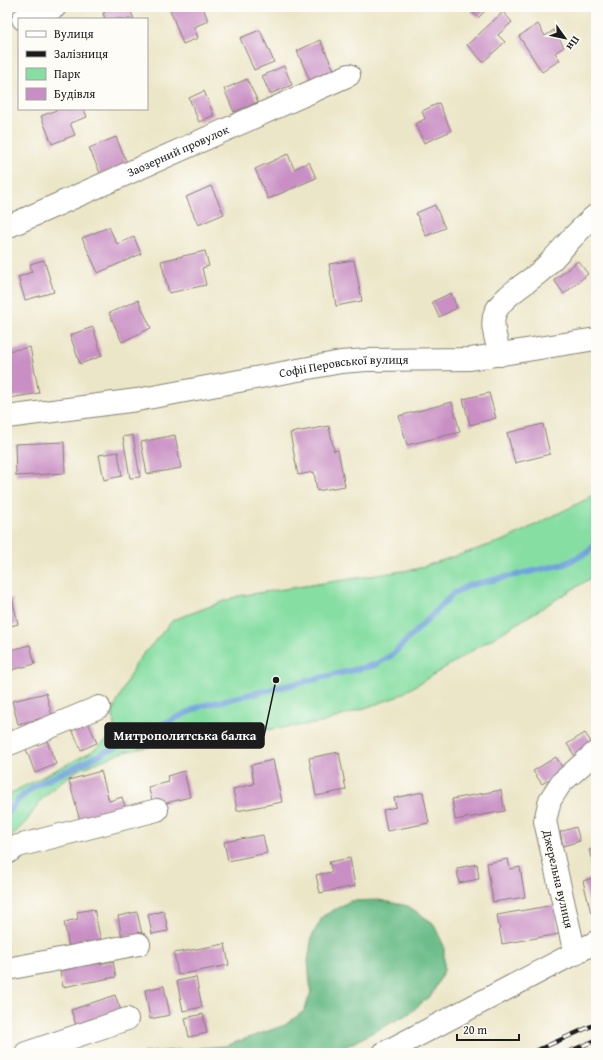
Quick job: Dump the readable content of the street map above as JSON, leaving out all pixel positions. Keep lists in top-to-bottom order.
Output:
{
  "streets": {
    "street": ["Заозерний провулок", "Софіі Перовської вулиця", "Джерельна вулиця"]
  },
  "places": ["Митрополитська балка"],
  "legend": [
    "Вулиця",
    "Залізниця",
    "Парк",
    "Будівля"
  ],
  "scale_bar": "20 m",
  "north": "bottom right"
}
